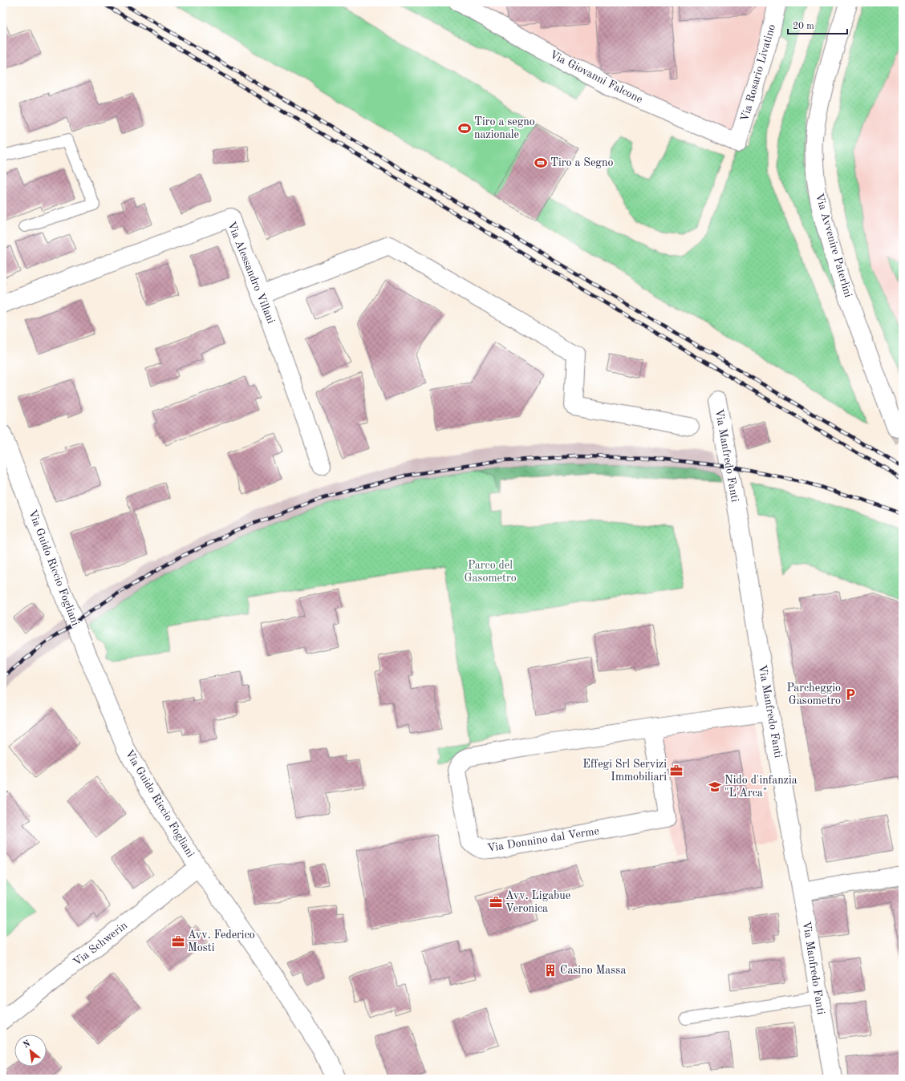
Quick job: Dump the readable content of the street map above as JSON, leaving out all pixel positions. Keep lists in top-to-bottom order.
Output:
{
  "streets": {
    "street": [
      "Via Rosario Livatino",
      "Via Giovanni Falcone",
      "Via Avvenire Paterlini",
      "Via Alessandro Villani",
      "Via Manfredo Fanti",
      "Via Guido Riccio Fogliani",
      "Via Donnino dal Verme",
      "Via Schwerin"
    ]
  },
  "crossings": [
    ["Via Rosario Livatino", "Via Giovanni Falcone"],
    ["Via Manfredo Fanti", "Via Donnino dal Verme"],
    ["Via Guido Riccio Fogliani", "Via Schwerin"]
  ],
  "parks": ["Parco del Gasometro"],
  "places": {
    "sports": ["Tiro a segno nazionale", "Tiro a Segno"],
    "parking": ["Parcheggio Gasometro"],
    "office": ["Effegi Srl Servizi Immobiliari", "Avv. Ligabue Veronica", "Avv. Federico Mosti"],
    "school or university": ["Nido d'infanzia \"L'Arca\""],
    "building": ["Casino Massa"]
  },
  "scale_bar": "20 m",
  "north": "top left"
}
